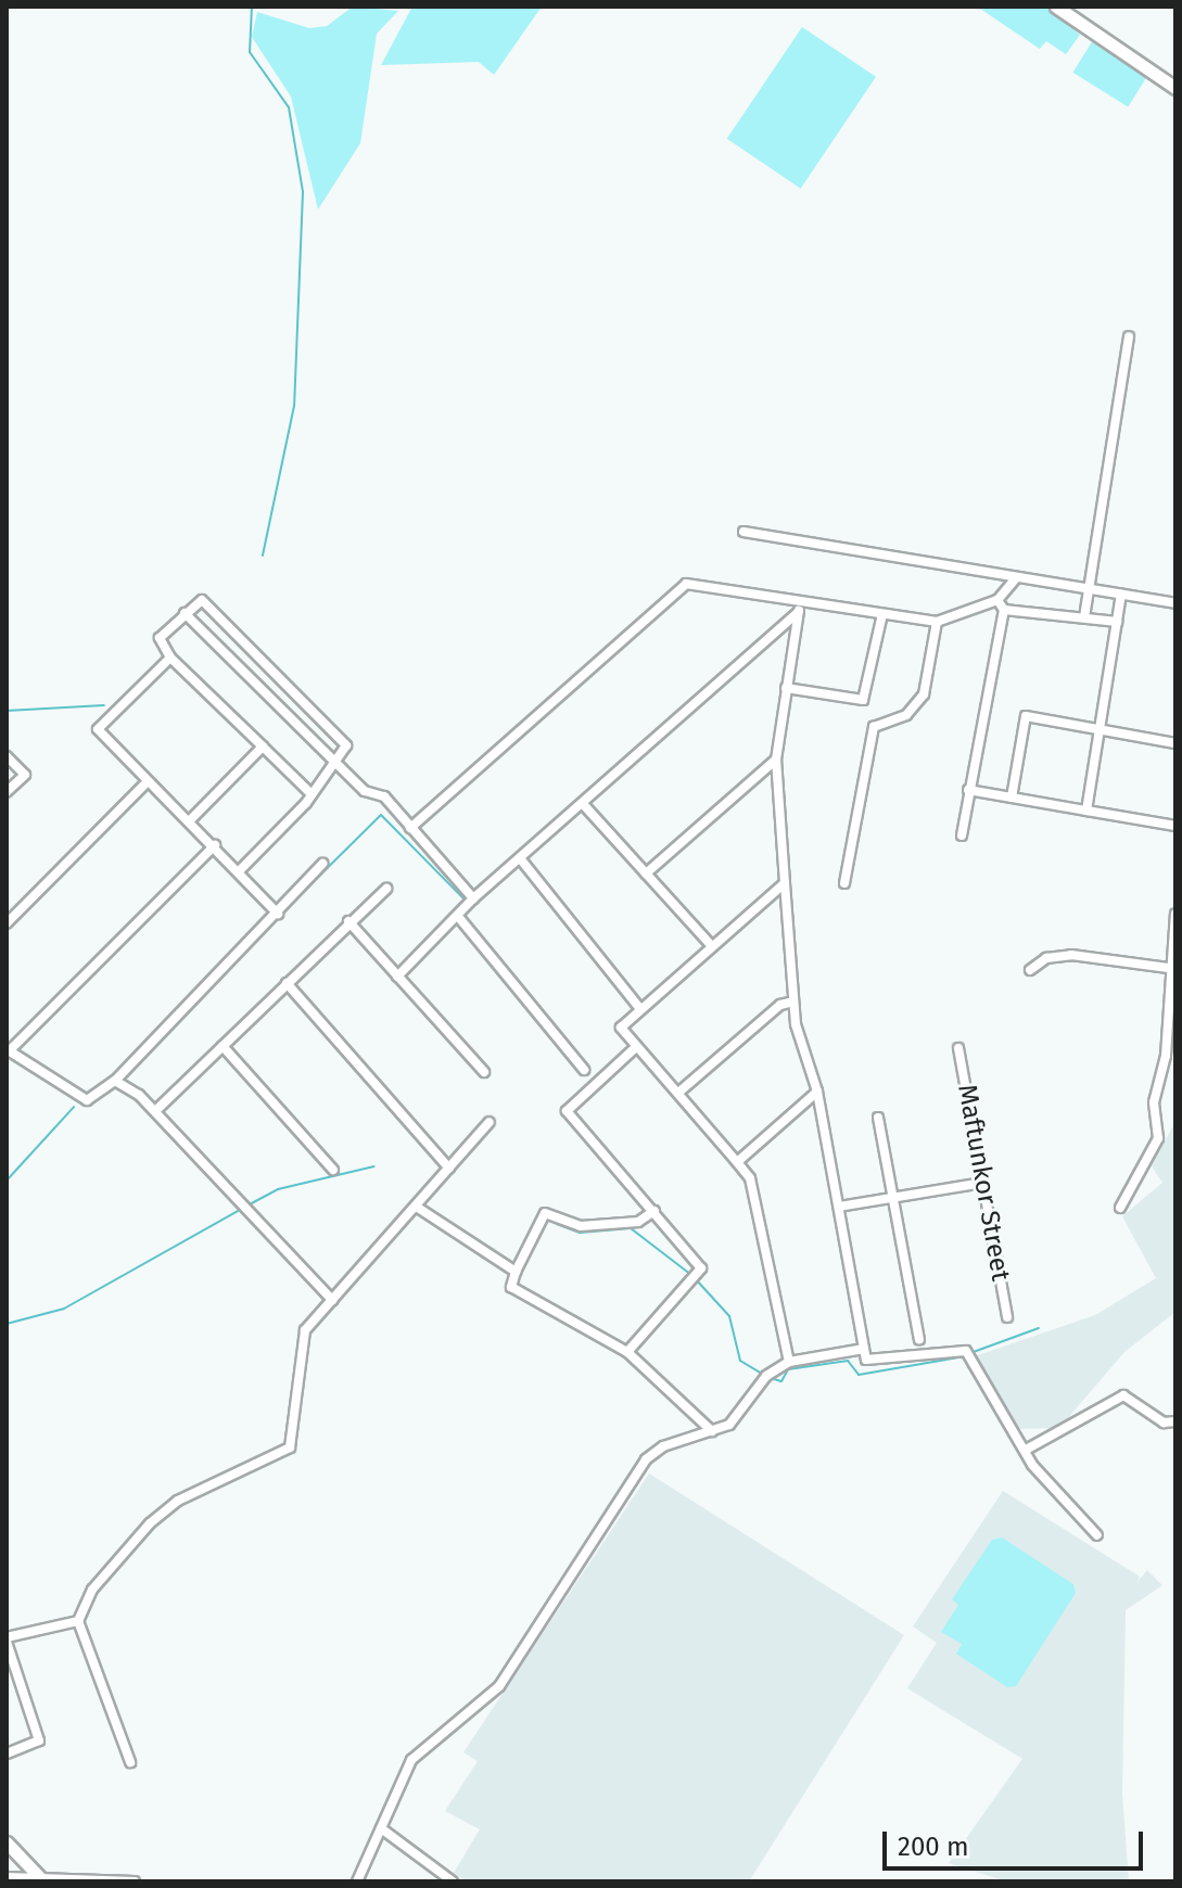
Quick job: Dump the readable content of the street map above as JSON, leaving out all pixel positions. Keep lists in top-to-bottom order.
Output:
{
  "streets": {
    "street": ["Maftunkor Street"]
  },
  "scale_bar": "200 m"
}
